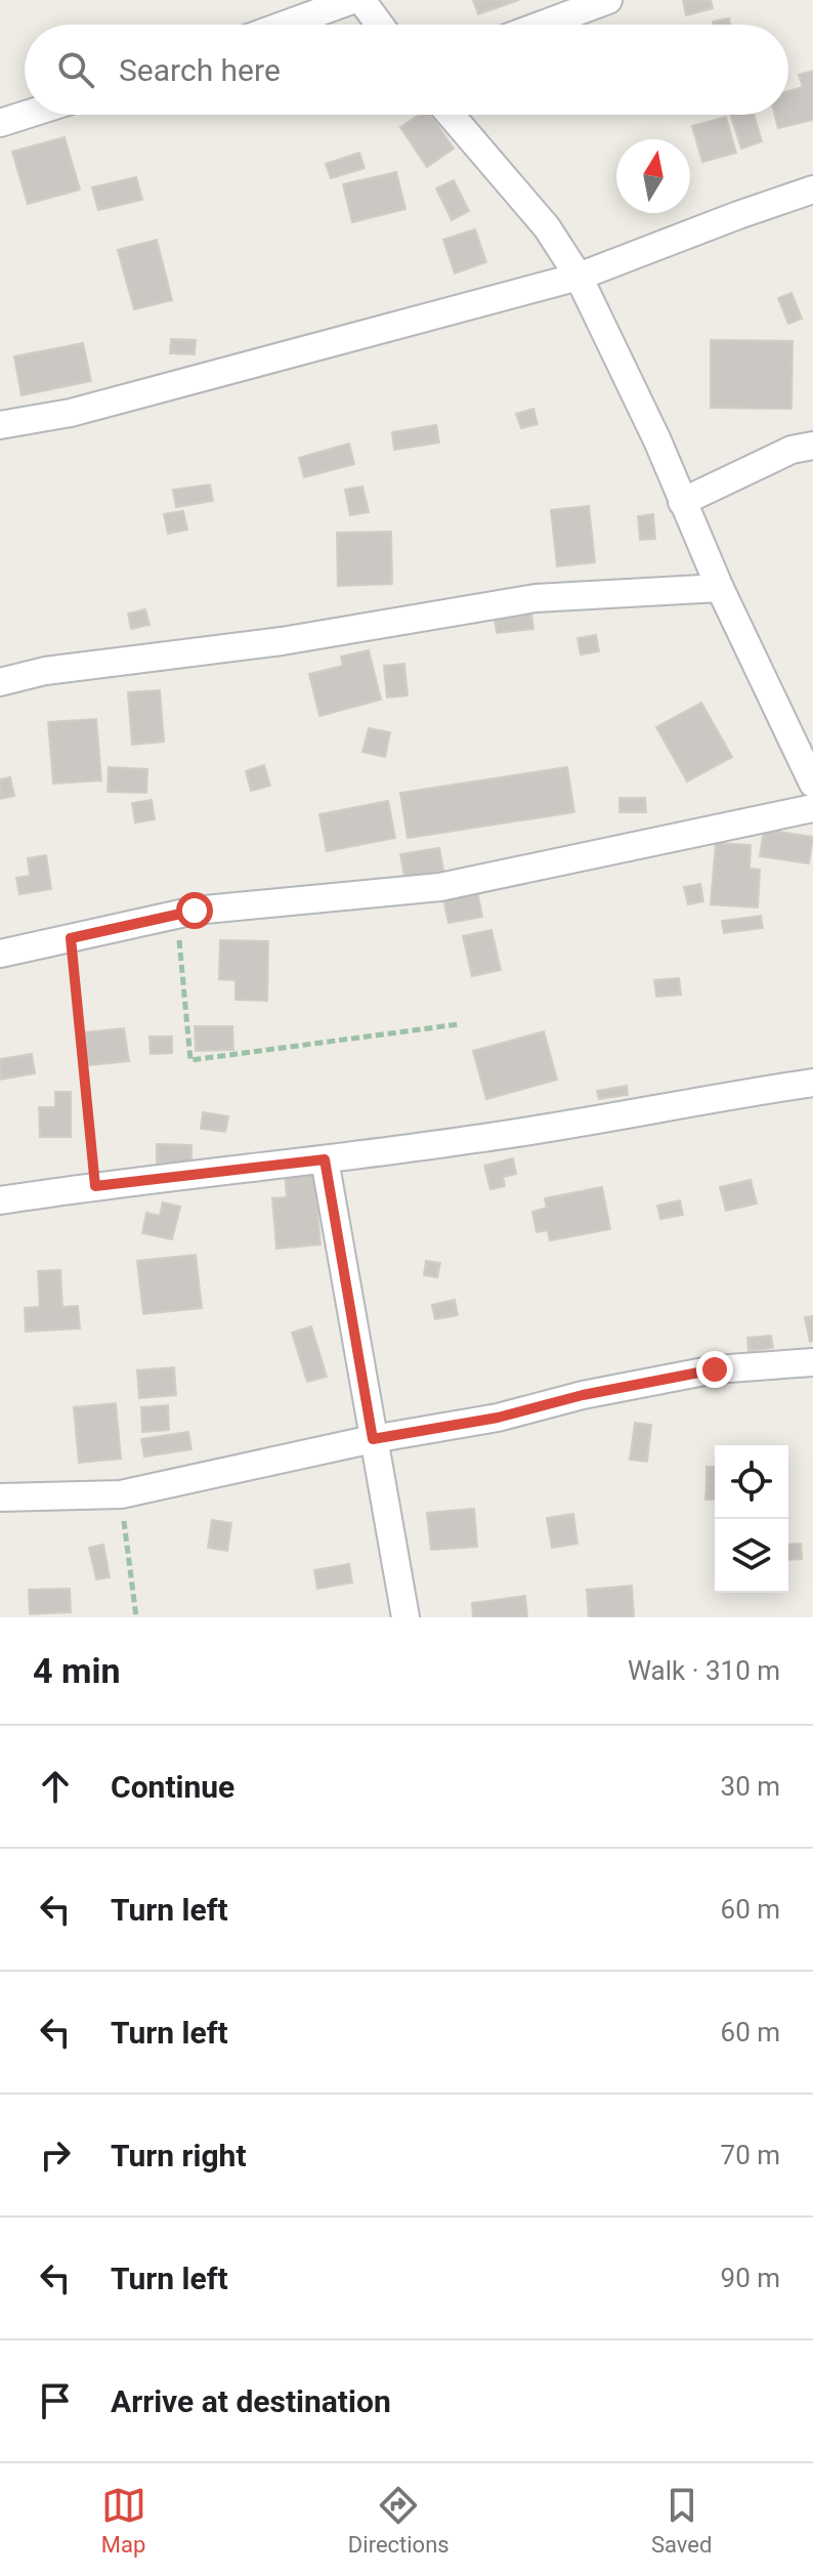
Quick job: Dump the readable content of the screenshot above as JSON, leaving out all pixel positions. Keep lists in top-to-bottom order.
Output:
{
  "north": "top",
  "page": {
    "search": "Search here",
    "heading": ["4 min", "Walk · 310 m"],
    "list": [
      ["Continue", "30 m"],
      ["Turn left", "60 m"],
      ["Turn left", "60 m"],
      ["Turn right", "70 m"],
      ["Turn left", "90 m"],
      "Arrive at destination"
    ],
    "nav": ["Map", "Directions", "Saved"]
  }
}
